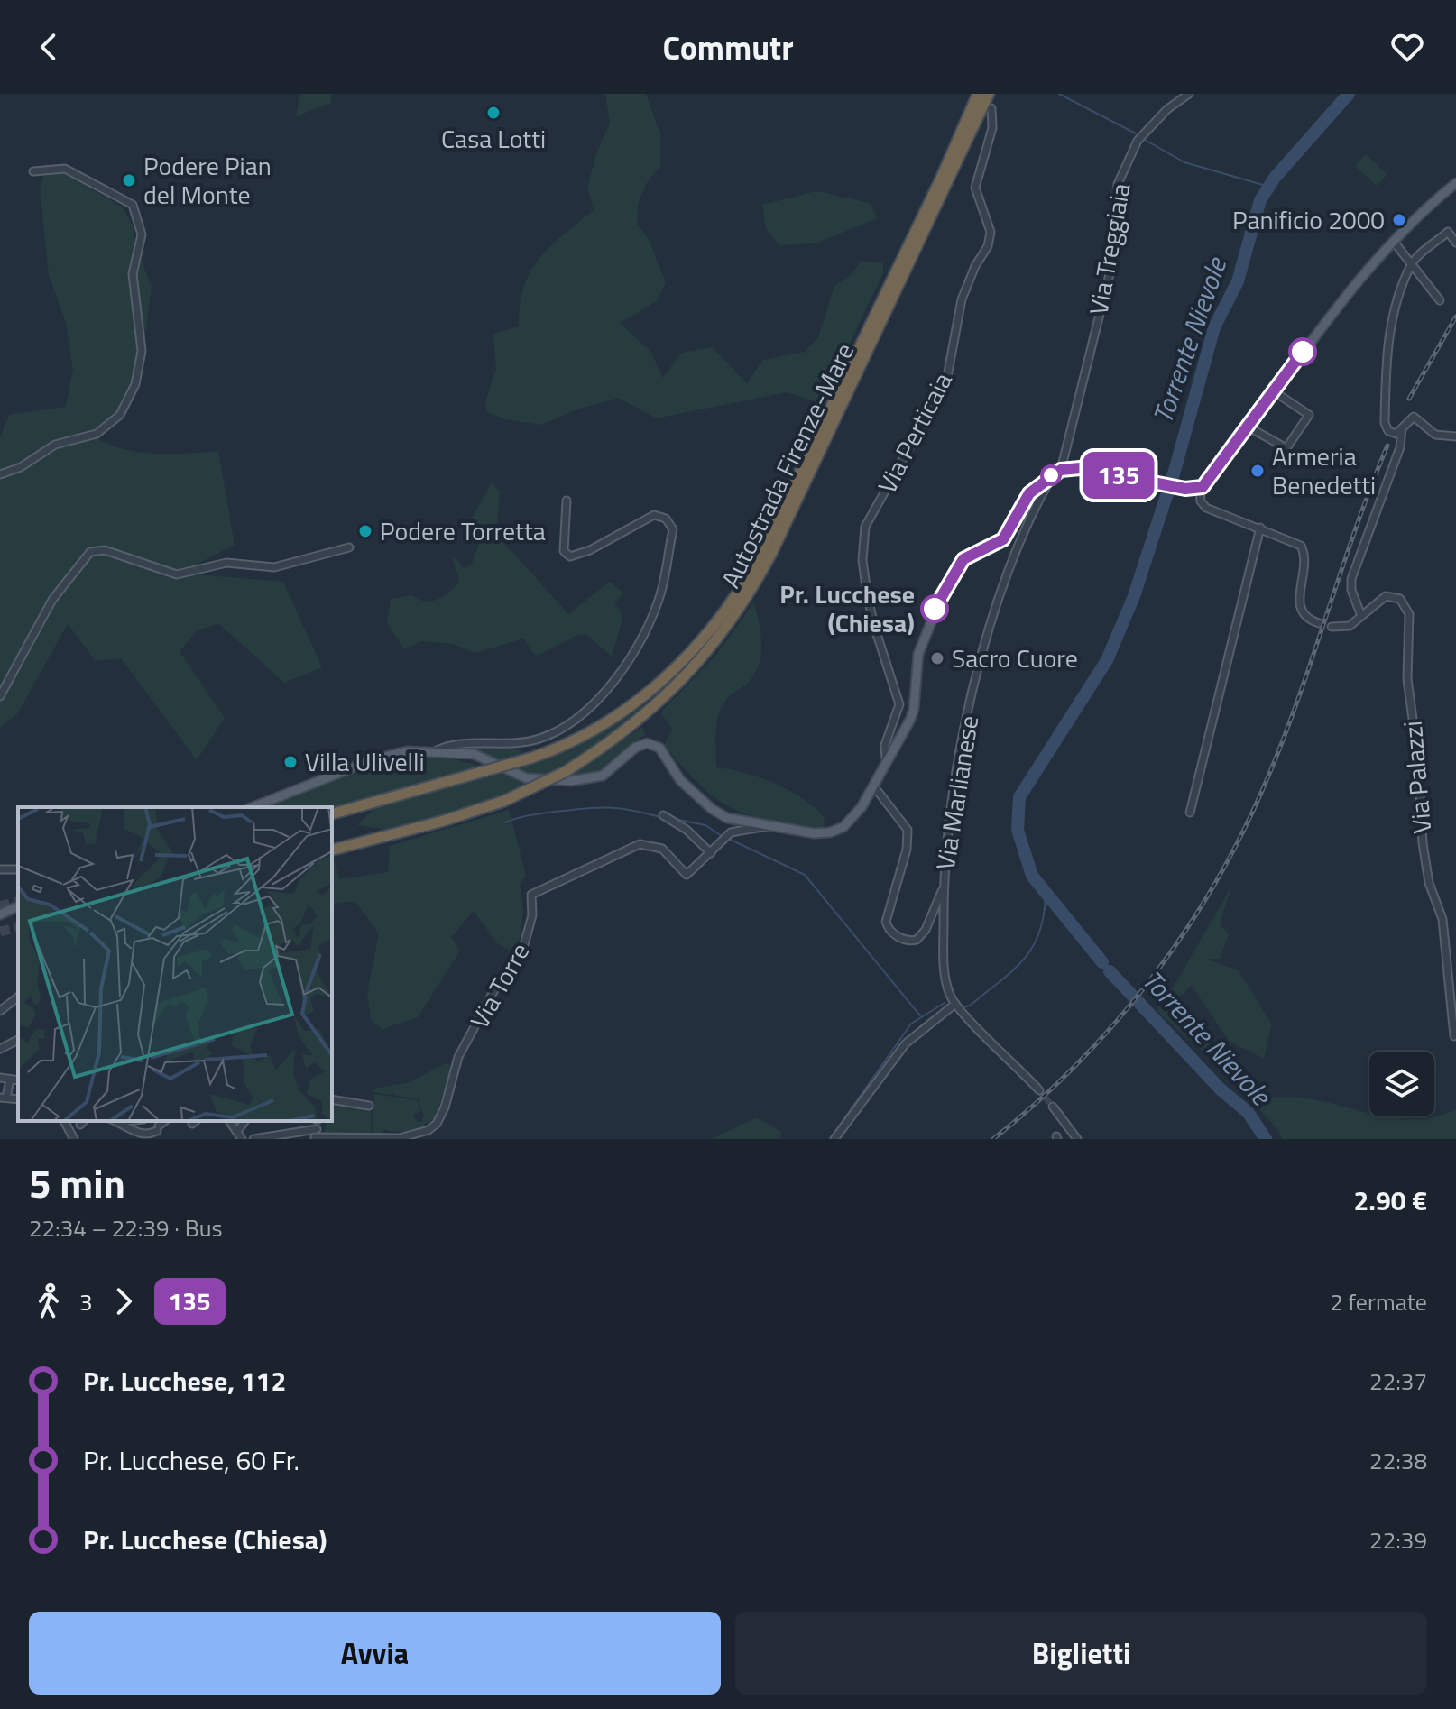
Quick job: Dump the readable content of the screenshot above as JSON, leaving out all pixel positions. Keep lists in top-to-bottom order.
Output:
{
  "streets": {
    "highway": ["Autostrada Firenze-Mare"],
    "street": [
      "Via Treggiaia",
      "Via Perticaia",
      "Via Palazzi",
      "Via Marlianese",
      "Via Torre"
    ]
  },
  "crossings": [
    ["Via Treggiaia", "Via Marlianese"]
  ],
  "water": ["Torrente Nievole"],
  "places": [
    "Casa Lotti",
    "Podere Pian del Monte",
    "Panificio 2000",
    "Armeria Benedetti",
    "Podere Torretta",
    "Pr. Lucchese (Chiesa)",
    "Sacro Cuore",
    "Villa Ulivelli"
  ],
  "lines": ["bus line 135"],
  "page": {
    "header": "Commutr",
    "on_map": "135",
    "heading": ["5 min", "22:34 – 22:39 · Bus", "2.90 €"],
    "legs": ["3", "135", "2 fermate"],
    "list": [
      {
        "name": "Pr. Lucchese, 112",
        "value": "22:37"
      },
      {
        "name": "Pr. Lucchese, 60 Fr.",
        "value": "22:38"
      },
      {
        "name": "Pr. Lucchese (Chiesa)",
        "value": "22:39"
      }
    ],
    "buttons": ["Avvia", "Biglietti"]
  }
}
